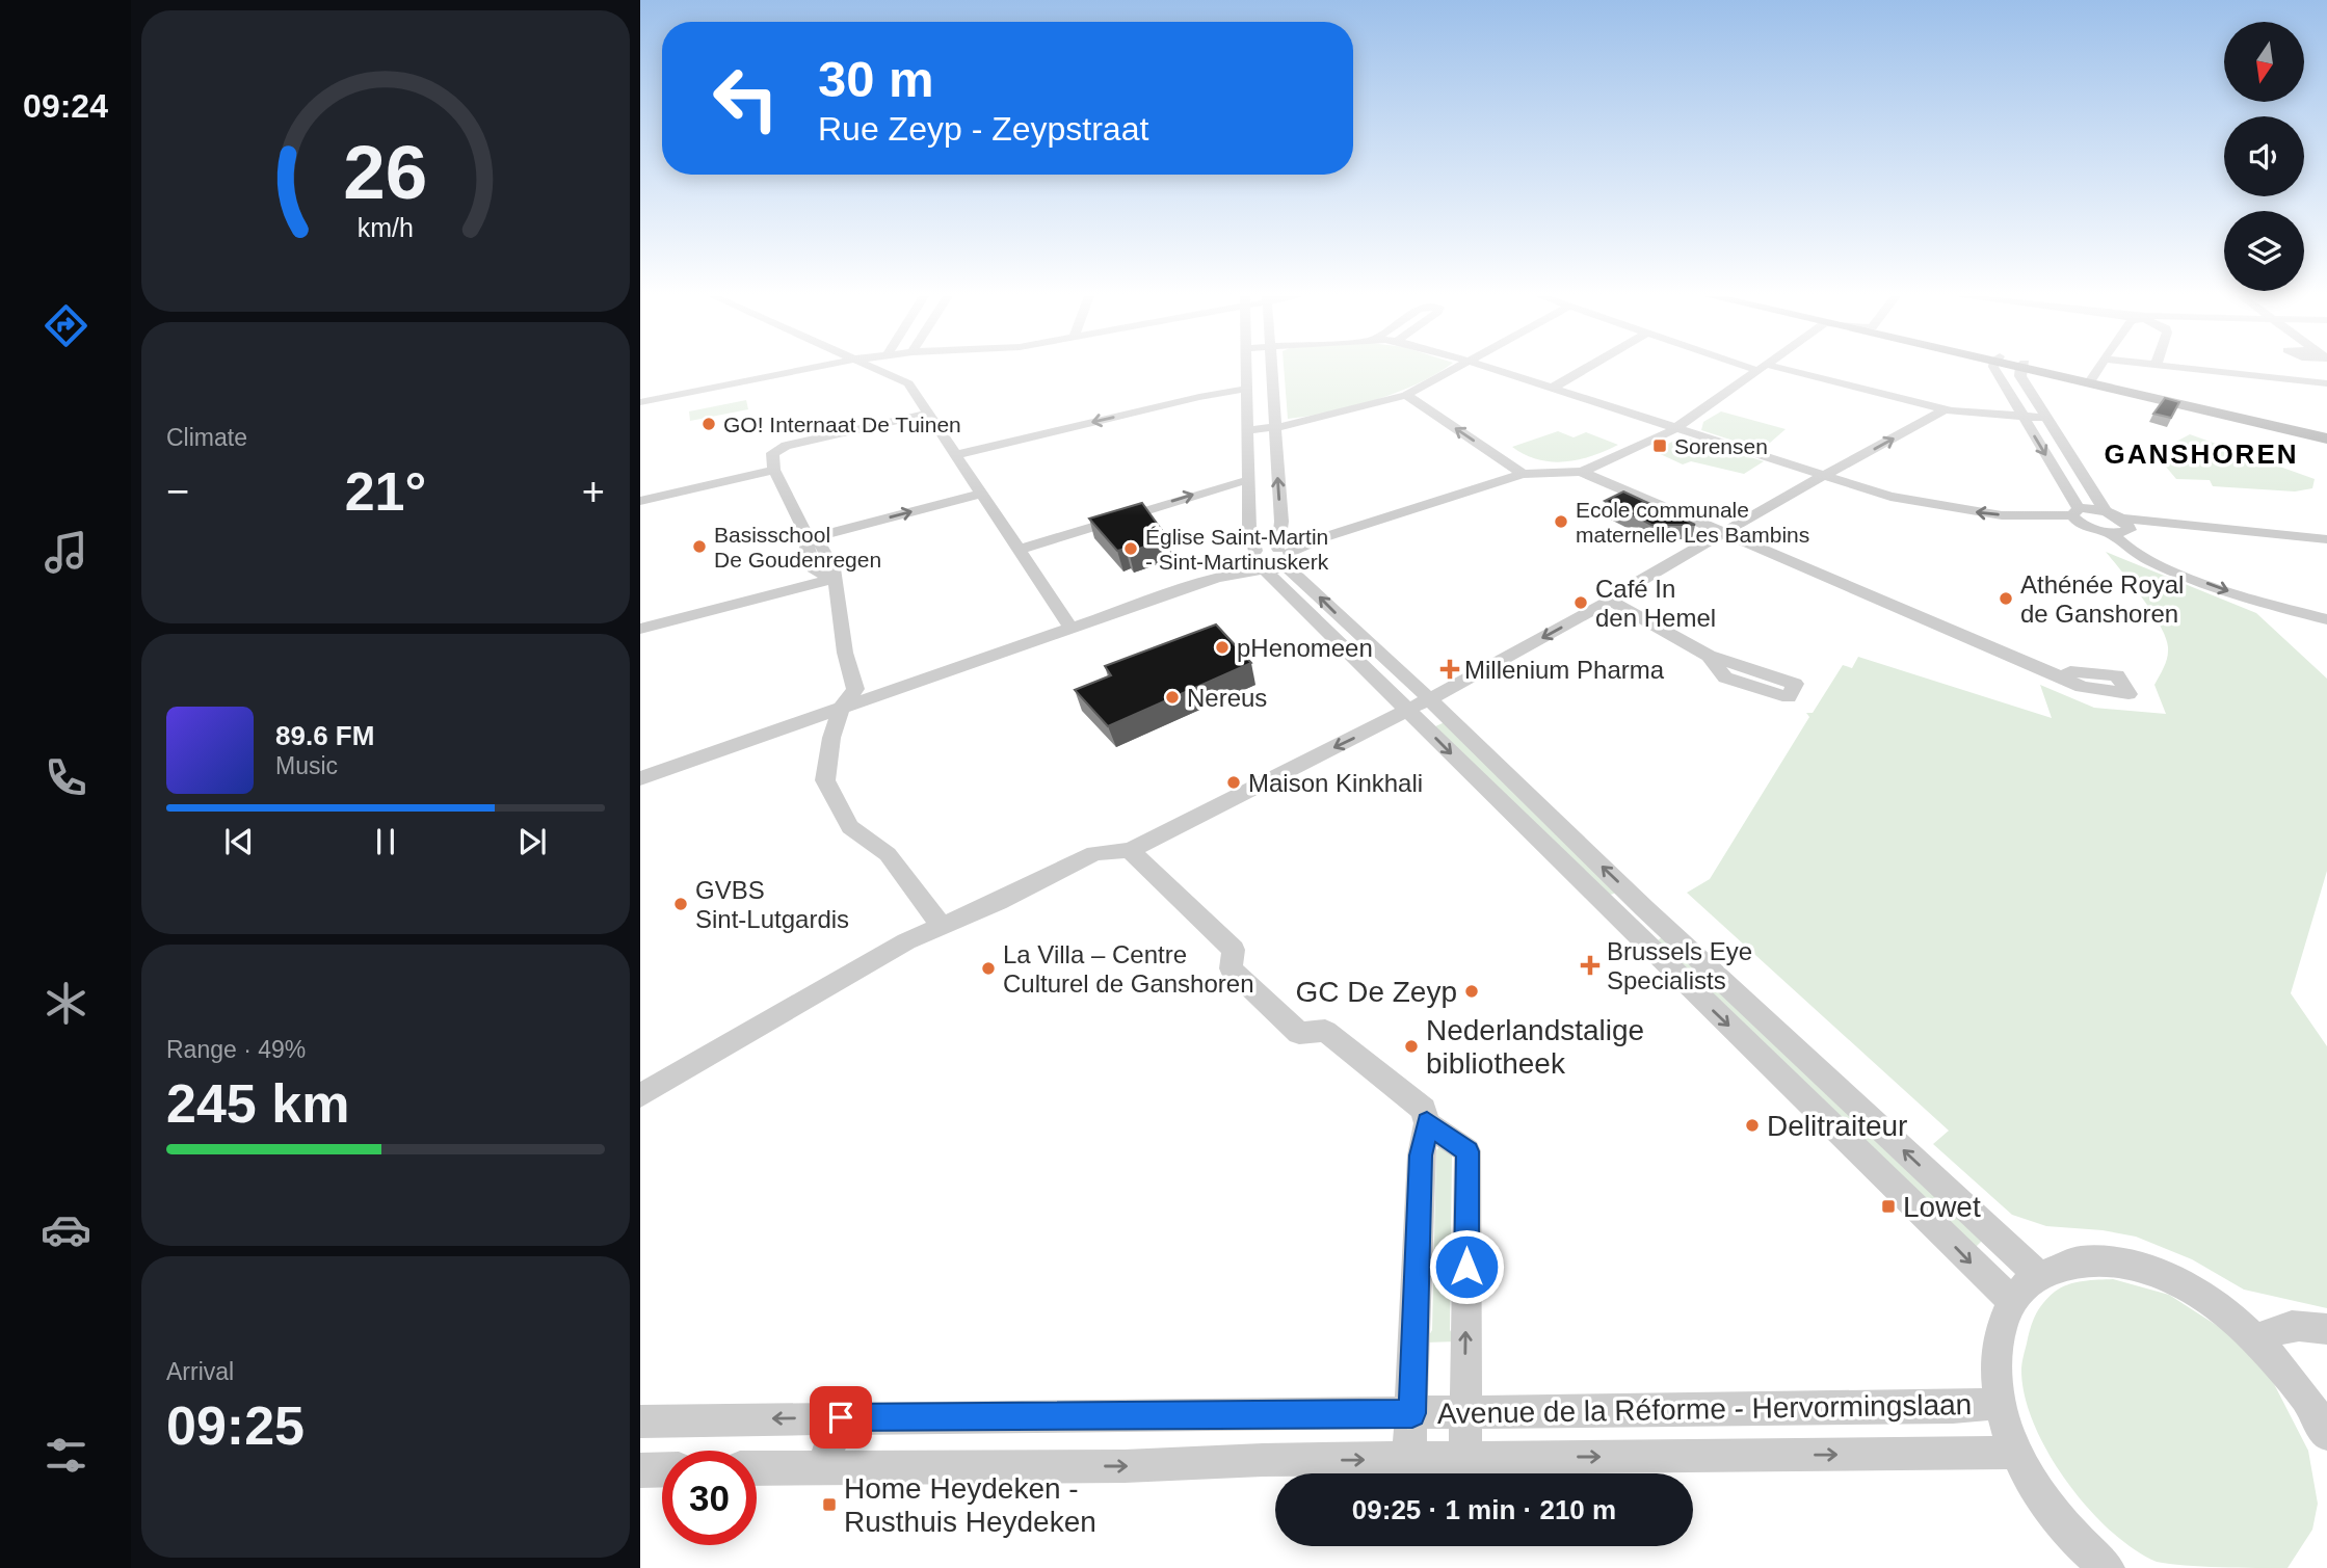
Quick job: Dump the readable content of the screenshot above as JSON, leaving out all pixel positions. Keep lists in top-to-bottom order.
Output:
{
  "streets": {
    "street": ["Avenue de la Réforme - Hervormingslaan"]
  },
  "districts": ["GANSHOREN"],
  "places": {
    "other": [
      "GO! Internaat De Tuinen",
      "Ecole communale maternelle Les Bambins",
      "Basisschool De Goudenregen",
      "Église Saint-Martin - Sint-Martinuskerk",
      "Athénée Royal de Ganshoren",
      "Café In den Hemel",
      "pHenomeen",
      "Nereus",
      "Maison Kinkhali",
      "GVBS Sint-Lutgardis",
      "La Villa – Centre Culturel de Ganshoren",
      "GC De Zeyp",
      "Nederlandstalige bibliotheek",
      "Delitraiteur"
    ],
    "transit": ["Sorensen", "Lowet", "Home Heydeken - Rusthuis Heydeken"],
    "health": ["Millenium Pharma", "Brussels Eye Specialists"]
  },
  "north": "bottom",
  "page": {
    "tabs": "09:24",
    "turn": ["30 m", "Rue Zeyp - Zeypstraat"],
    "tile": [
      "Climate",
      ["Range · 49%", "245 km"],
      ["Arrival", "09:25"]
    ],
    "heat": ["−", "21°", "+"],
    "song": ["89.6 FM", "Music"],
    "limit": "30",
    "trip": "09:25 · 1 min · 210 m",
    "gauge": ["26", "km/h"]
  }
}
